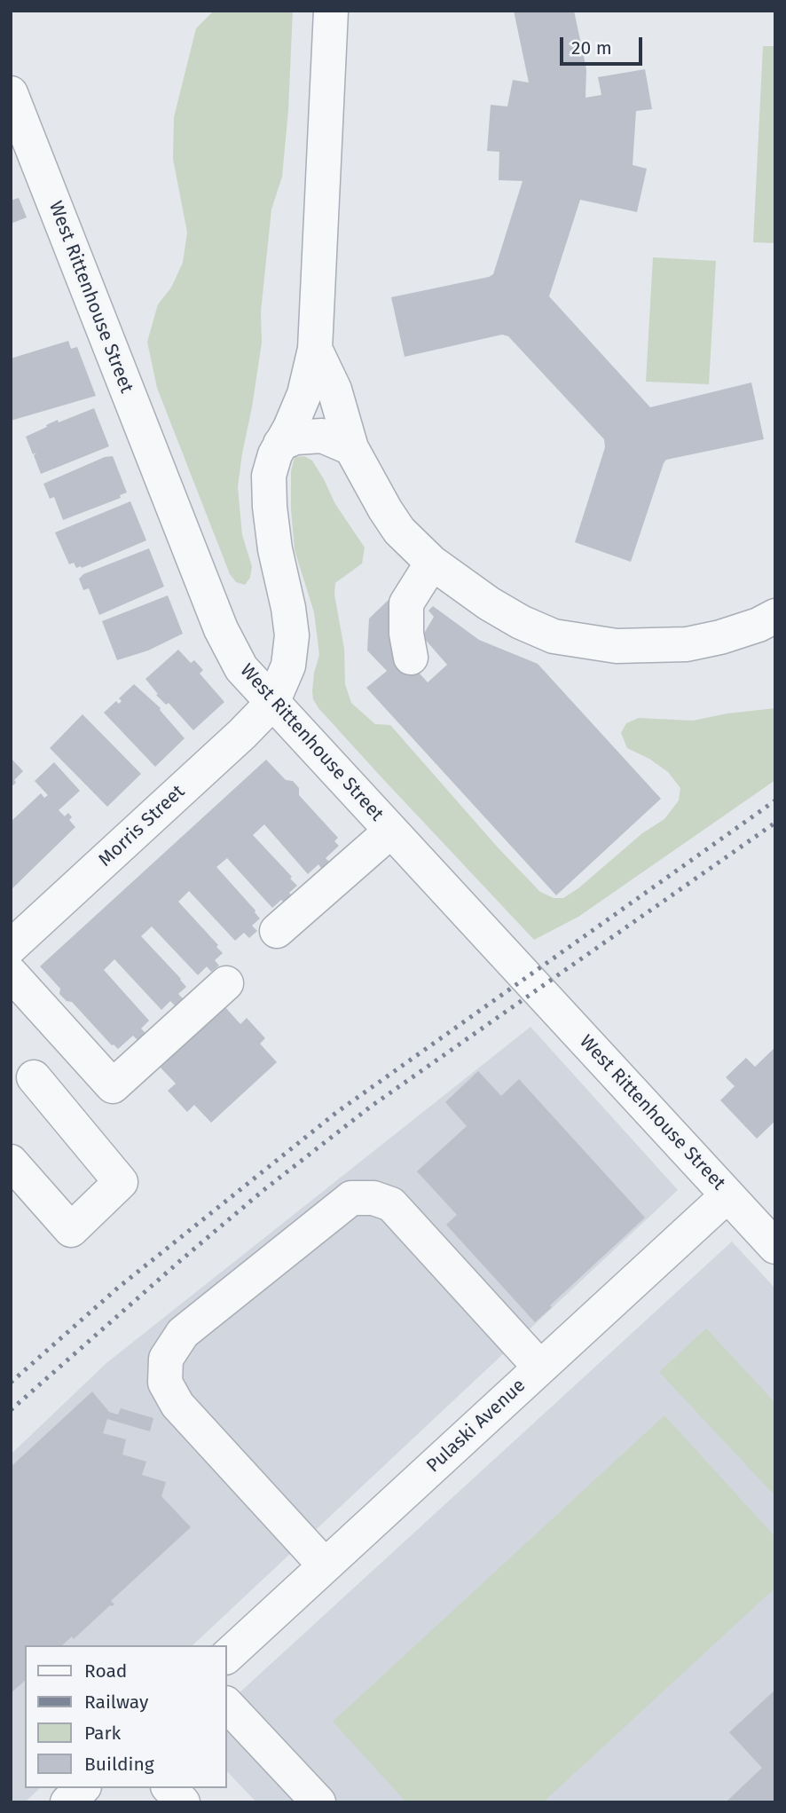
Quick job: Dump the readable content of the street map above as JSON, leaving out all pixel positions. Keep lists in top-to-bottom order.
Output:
{
  "streets": {
    "street": ["West Rittenhouse Street", "Morris Street", "Pulaski Avenue"]
  },
  "crossings": [
    ["West Rittenhouse Street", "Morris Street"],
    ["West Rittenhouse Street", "Pulaski Avenue"]
  ],
  "legend": [
    "Road",
    "Railway",
    "Park",
    "Building"
  ],
  "scale_bar": "20 m"
}
